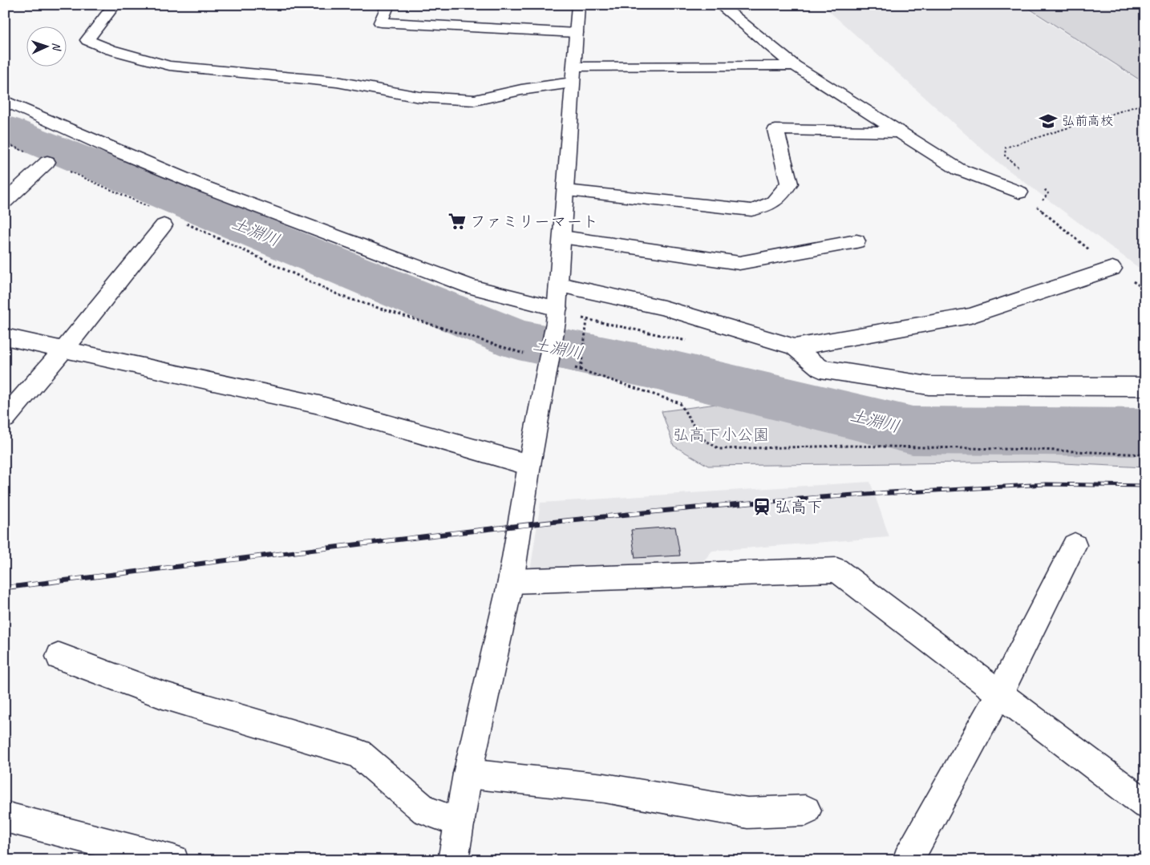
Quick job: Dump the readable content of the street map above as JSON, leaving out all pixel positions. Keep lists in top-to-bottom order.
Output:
{
  "water": ["土淵川"],
  "parks": ["弘高下小公園"],
  "places": {
    "school or university": ["弘前高校"],
    "supermarket": ["ファミリーマート"],
    "station": ["弘高下"]
  },
  "north": "right"
}
